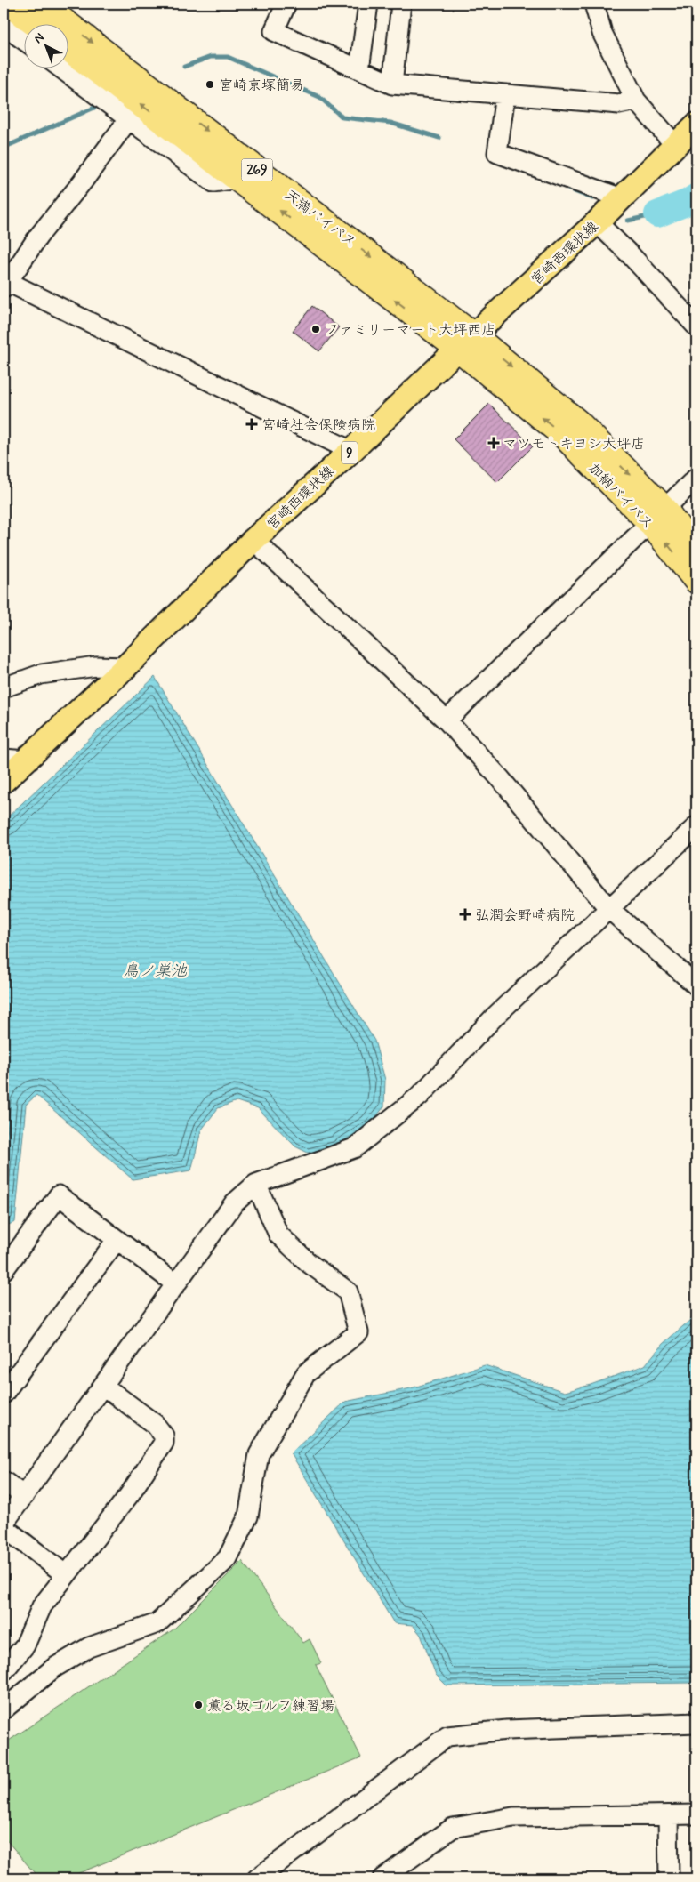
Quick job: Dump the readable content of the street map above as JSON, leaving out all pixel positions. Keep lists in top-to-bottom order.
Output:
{
  "streets": {
    "highway": ["269", "天満バイパス", "加納バイパス"],
    "main road": ["宮崎西環状線", "9"]
  },
  "crossings": [
    ["天満バイパス", "宮崎西環状線"],
    ["天満バイパス", "加納バイパス"],
    ["宮崎西環状線", "加納バイパス"]
  ],
  "water": ["鳥ノ巣池"],
  "places": {
    "other": ["宮崎京塚簡易", "ファミリーマート大坪西店", "薫る坂ゴルフ練習場"],
    "health": ["宮崎社会保険病院", "マツモトキヨシ大坪店", "弘潤会野崎病院"]
  },
  "north": "top left"
}
